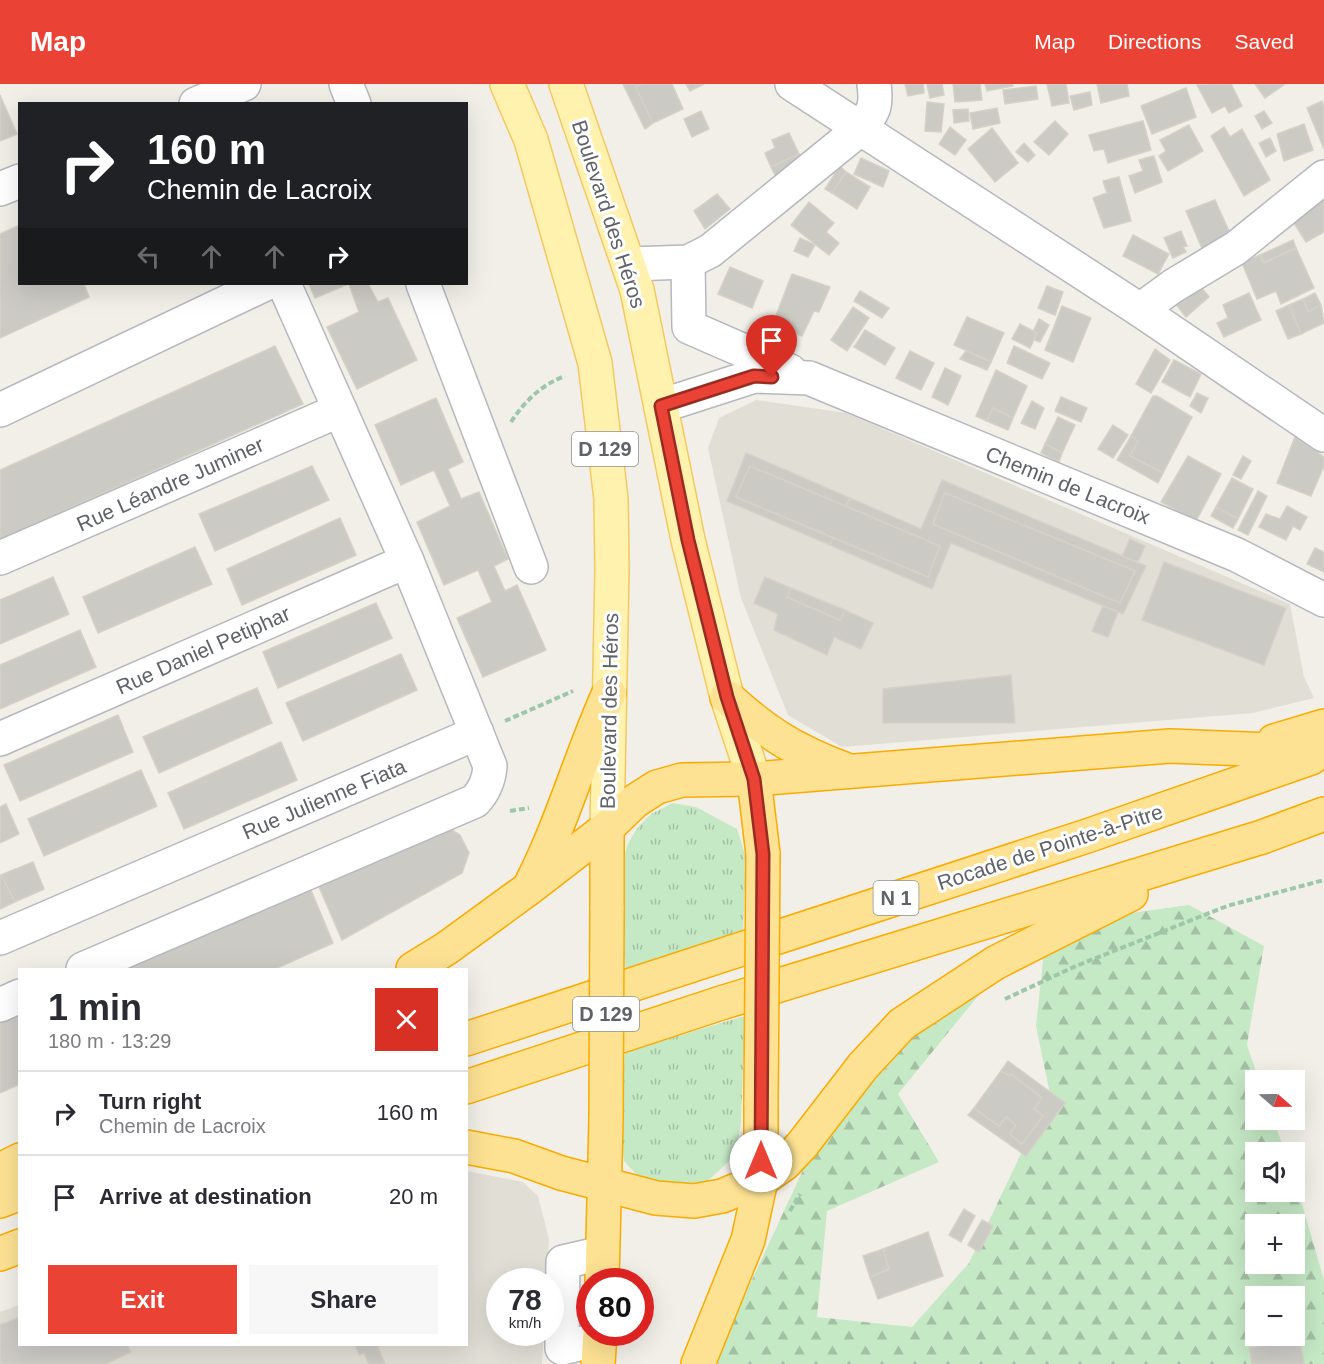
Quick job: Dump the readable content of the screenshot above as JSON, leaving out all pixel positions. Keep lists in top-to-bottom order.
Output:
{
  "streets": {
    "highway": [
      "Boulevard des Héros",
      "D 129",
      "Rocade de Pointe-à-Pitre",
      "N 1"
    ],
    "street": [
      "Rue Léandre Juminer",
      "Chemin de Lacroix",
      "Rue Daniel Petiphar",
      "Rue Julienne Fiata"
    ]
  },
  "crossings": [
    ["Boulevard des Héros", "Chemin de Lacroix"]
  ],
  "north": "right",
  "page": {
    "header": "Map",
    "nav": ["Map", "Directions", "Saved"],
    "turn": ["160 m", "Chemin de Lacroix"],
    "heading": ["1 min", "180 m · 13:29"],
    "map_buttons": ["+", "−"],
    "list": [
      {
        "name": "Turn right",
        "note": "Chemin de Lacroix",
        "value": "160 m"
      },
      {
        "name": "Arrive at destination",
        "value": "20 m"
      }
    ],
    "buttons": ["Exit", "Share"],
    "speed": "78 km/h",
    "limit": "80"
  }
}
